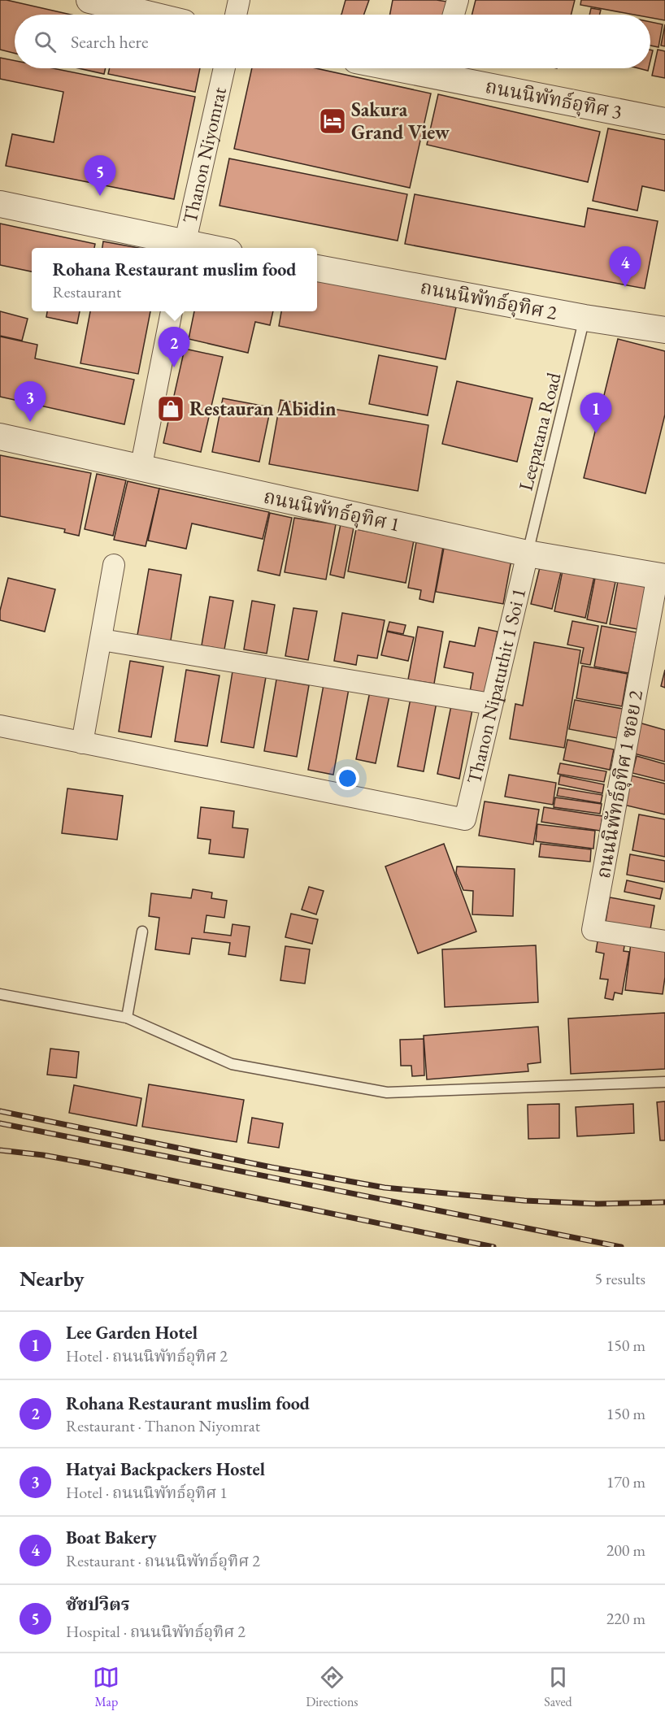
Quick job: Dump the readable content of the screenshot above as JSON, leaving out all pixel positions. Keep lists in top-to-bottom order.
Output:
{
  "streets": {
    "street": [
      "ถนนนิพัทธ์อุทิศ 3",
      "Thanon Niyomrat",
      "ถนนนิพัทธ์อุทิศ 2",
      "ถนนนิพัทธ์อุทิศ 1",
      "Thanon Nipatuthit 1 Soi 1",
      "ถนนนิพัทธ์อุทิศ 1 ซอย 2"
    ],
    "lane": ["Leepatana Road"]
  },
  "crossings": [
    ["ถนนนิพัทธ์อุทิศ 2", "Leepatana Road"],
    ["Leepatana Road", "ถนนนิพัทธ์อุทิศ 1"],
    ["Leepatana Road", "Thanon Nipatuthit 1 Soi 1"],
    ["ถนนนิพัทธ์อุทิศ 1", "Thanon Nipatuthit 1 Soi 1"],
    ["ถนนนิพัทธ์อุทิศ 1", "ถนนนิพัทธ์อุทิศ 1 ซอย 2"]
  ],
  "places": {
    "hotel": ["Sakura Grand View"],
    "shop": ["Restauran Abidin"]
  },
  "page": {
    "search": "Search here",
    "pins": [
      "5",
      "4",
      "2",
      "3",
      "1"
    ],
    "popup": ["Rohana Restaurant muslim food", "Restaurant"],
    "heading": ["Nearby", "5 results"],
    "list": [
      {
        "mark": "1",
        "name": "Lee Garden Hotel",
        "note": "Hotel · ถนนนิพัทธ์อุทิศ 2",
        "value": "150 m"
      },
      {
        "mark": "2",
        "name": "Rohana Restaurant muslim food",
        "note": "Restaurant · Thanon Niyomrat",
        "value": "150 m"
      },
      {
        "mark": "3",
        "name": "Hatyai Backpackers Hostel",
        "note": "Hotel · ถนนนิพัทธ์อุทิศ 1",
        "value": "170 m"
      },
      {
        "mark": "4",
        "name": "Boat Bakery",
        "note": "Restaurant · ถนนนิพัทธ์อุทิศ 2",
        "value": "200 m"
      },
      {
        "mark": "5",
        "name": "ชัชปวิตร",
        "note": "Hospital · ถนนนิพัทธ์อุทิศ 2",
        "value": "220 m"
      }
    ],
    "nav": ["Map", "Directions", "Saved"]
  }
}
